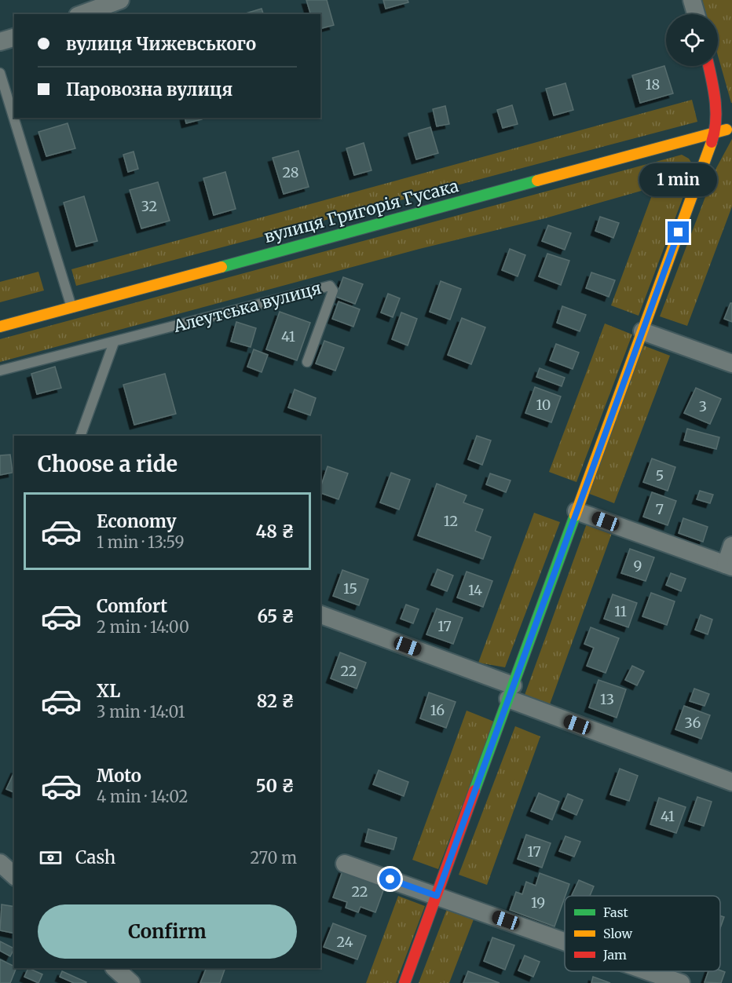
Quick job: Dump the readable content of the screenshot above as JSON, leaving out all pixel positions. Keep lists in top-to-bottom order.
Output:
{
  "streets": {
    "street": ["вулиця Григорія Гусака"],
    "lane": ["Алеутська вулиця"]
  },
  "house_numbers": [
    "18",
    "28",
    "32",
    "41",
    "10",
    "3",
    "5",
    "7",
    "12",
    "9",
    "15",
    "14",
    "11",
    "17",
    "22",
    "13",
    "16",
    "36",
    "41",
    "17",
    "22",
    "19",
    "24"
  ],
  "legend": ["Fast", "Slow", "Jam"],
  "page": {
    "banner": ["вулиця Чижевського", "Паровозна вулиця"],
    "bubble": "1 min",
    "heading": "Choose a ride",
    "list": [
      {
        "name": "Economy",
        "note": "1 min · 13:59",
        "value": "48 ₴"
      },
      {
        "name": "Comfort",
        "note": "2 min · 14:00",
        "value": "65 ₴"
      },
      {
        "name": "XL",
        "note": "3 min · 14:01",
        "value": "82 ₴"
      },
      {
        "name": "Moto",
        "note": "4 min · 14:02",
        "value": "50 ₴"
      }
    ],
    "pay": ["Cash", "270 m"],
    "buttons": "Confirm"
  }
}
